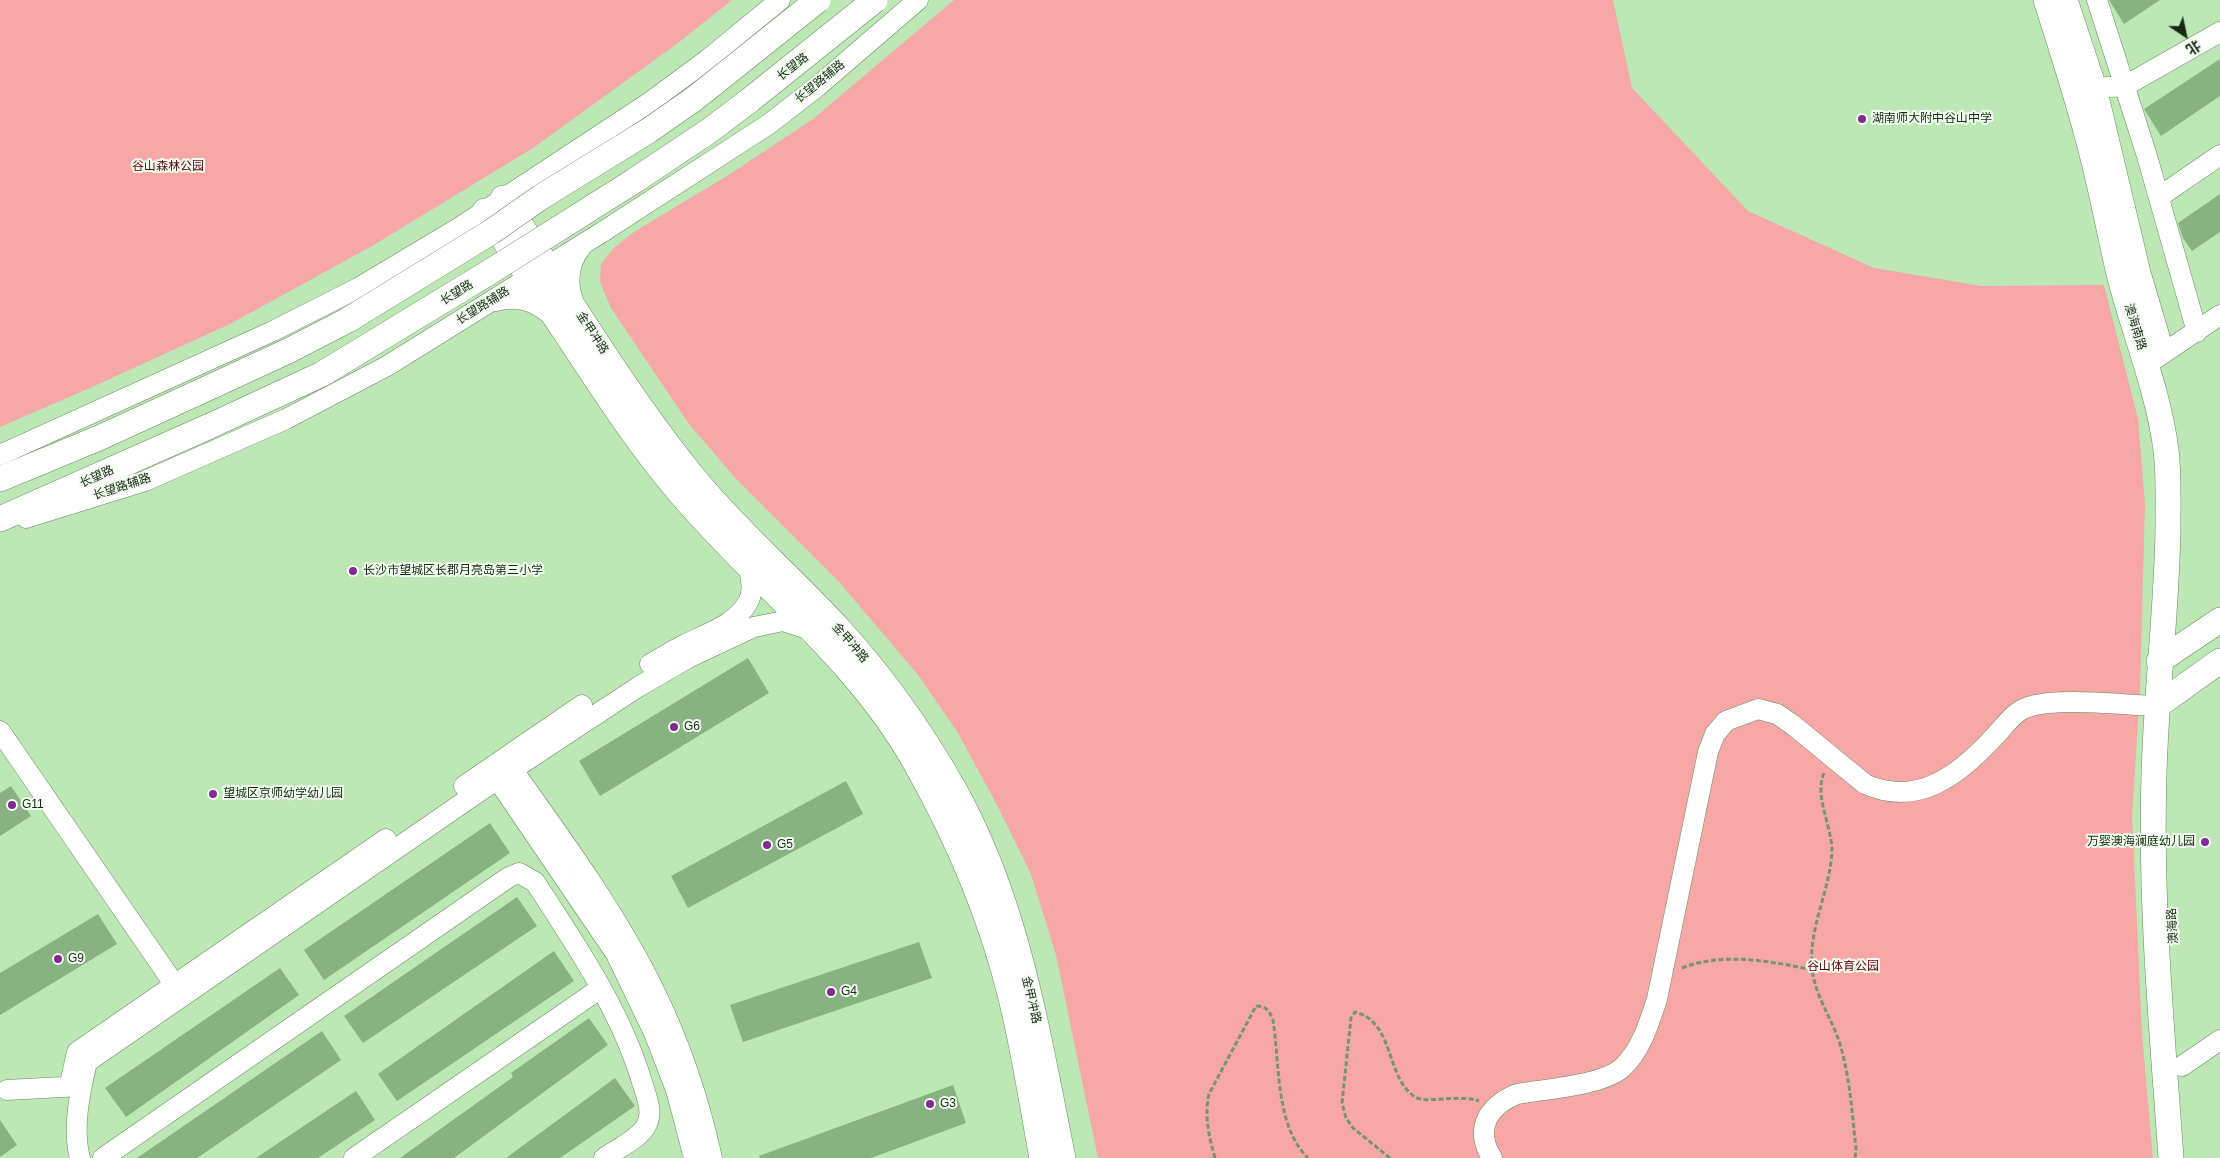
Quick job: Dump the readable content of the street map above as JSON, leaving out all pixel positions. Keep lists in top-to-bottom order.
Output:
{
  "streets": {
    "main road": [
      "长望路",
      "澳海南路",
      "金甲冲路",
      "澳海路"
    ],
    "street": ["长望路辅路"]
  },
  "crossings": [
    ["长望路辅路", "金甲冲路"],
    ["澳海南路", "澳海路"]
  ],
  "parks": ["谷山森林公园", "谷山体育公园"],
  "places": [
    "湖南师大附中谷山中学",
    "长沙市望城区长郡月亮岛第三小学",
    "G6",
    "望城区京师幼学幼儿园",
    "G11",
    "万婴澳海澜庭幼儿园",
    "G5",
    "G9",
    "G4",
    "G3"
  ],
  "north": "bottom right"
}
